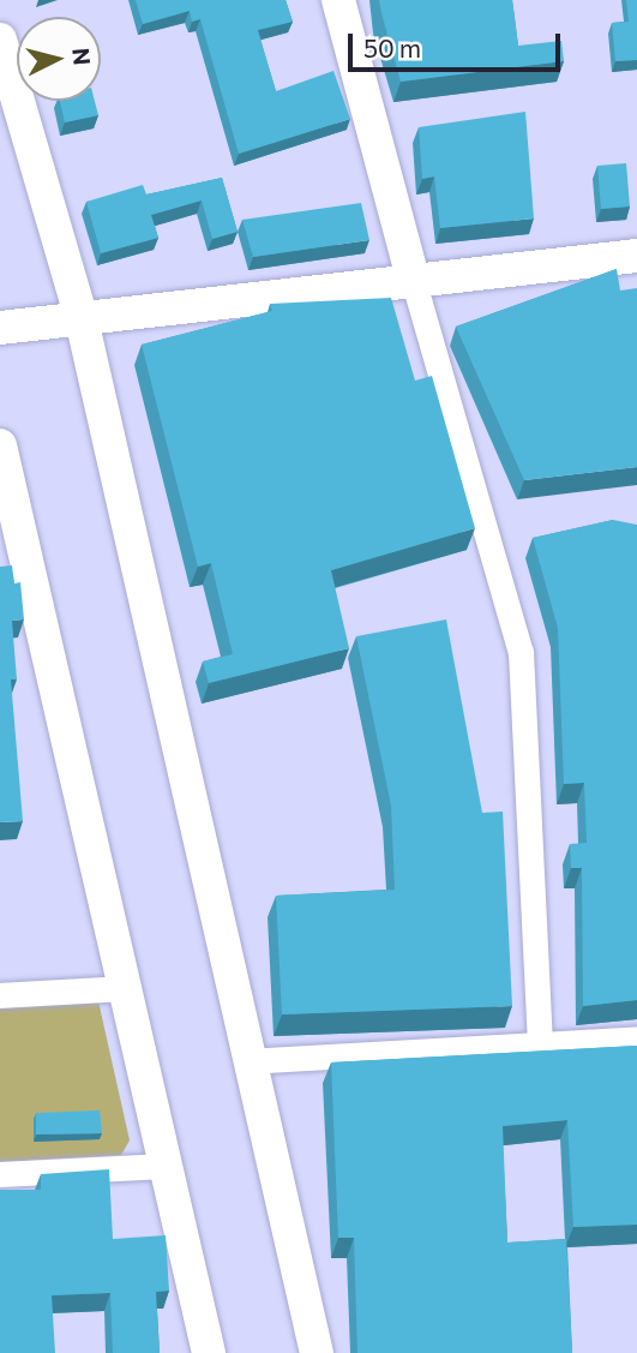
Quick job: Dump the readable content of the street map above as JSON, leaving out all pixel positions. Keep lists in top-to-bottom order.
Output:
{
  "scale_bar": "50 m",
  "north": "right"
}
